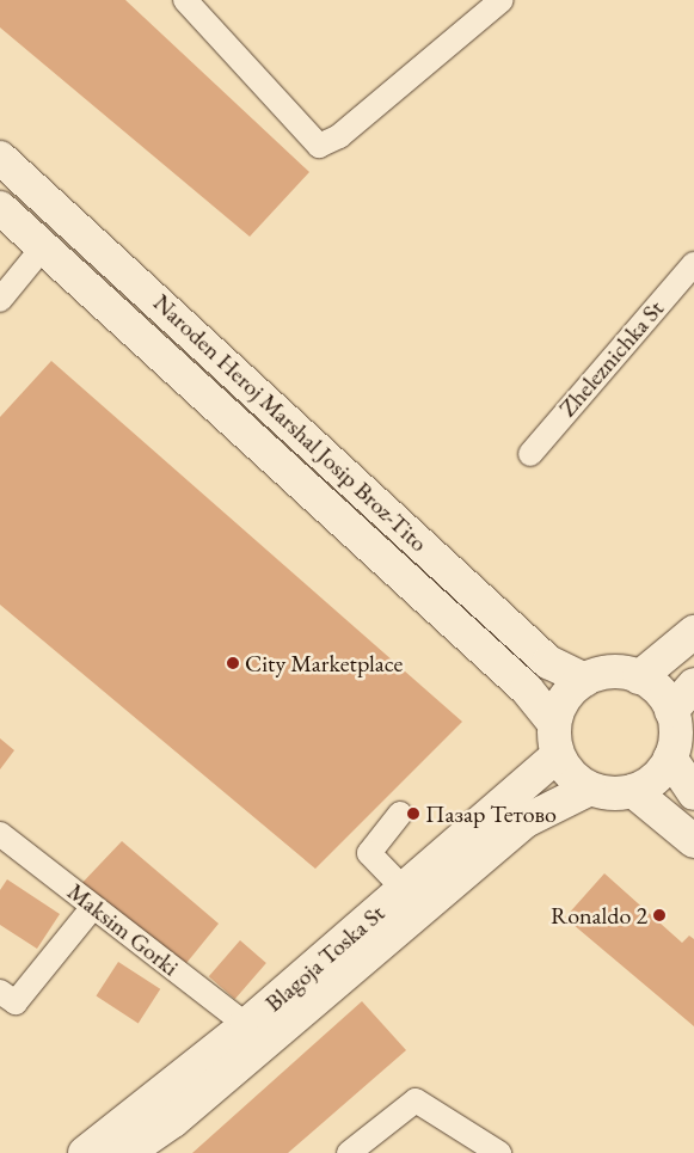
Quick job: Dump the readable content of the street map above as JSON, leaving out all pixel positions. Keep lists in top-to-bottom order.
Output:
{
  "streets": {
    "main road": ["Naroden Heroj Marshal Josip Broz-Tito", "Blagoja Toska St"],
    "street": ["Zheleznichka St", "Maksim Gorki"]
  },
  "crossings": [
    ["Naroden Heroj Marshal Josip Broz-Tito", "Blagoja Toska St"],
    ["Maksim Gorki", "Blagoja Toska St"]
  ],
  "places": ["City Marketplace", "Пазар Тетово", "Ronaldo 2"]
}
